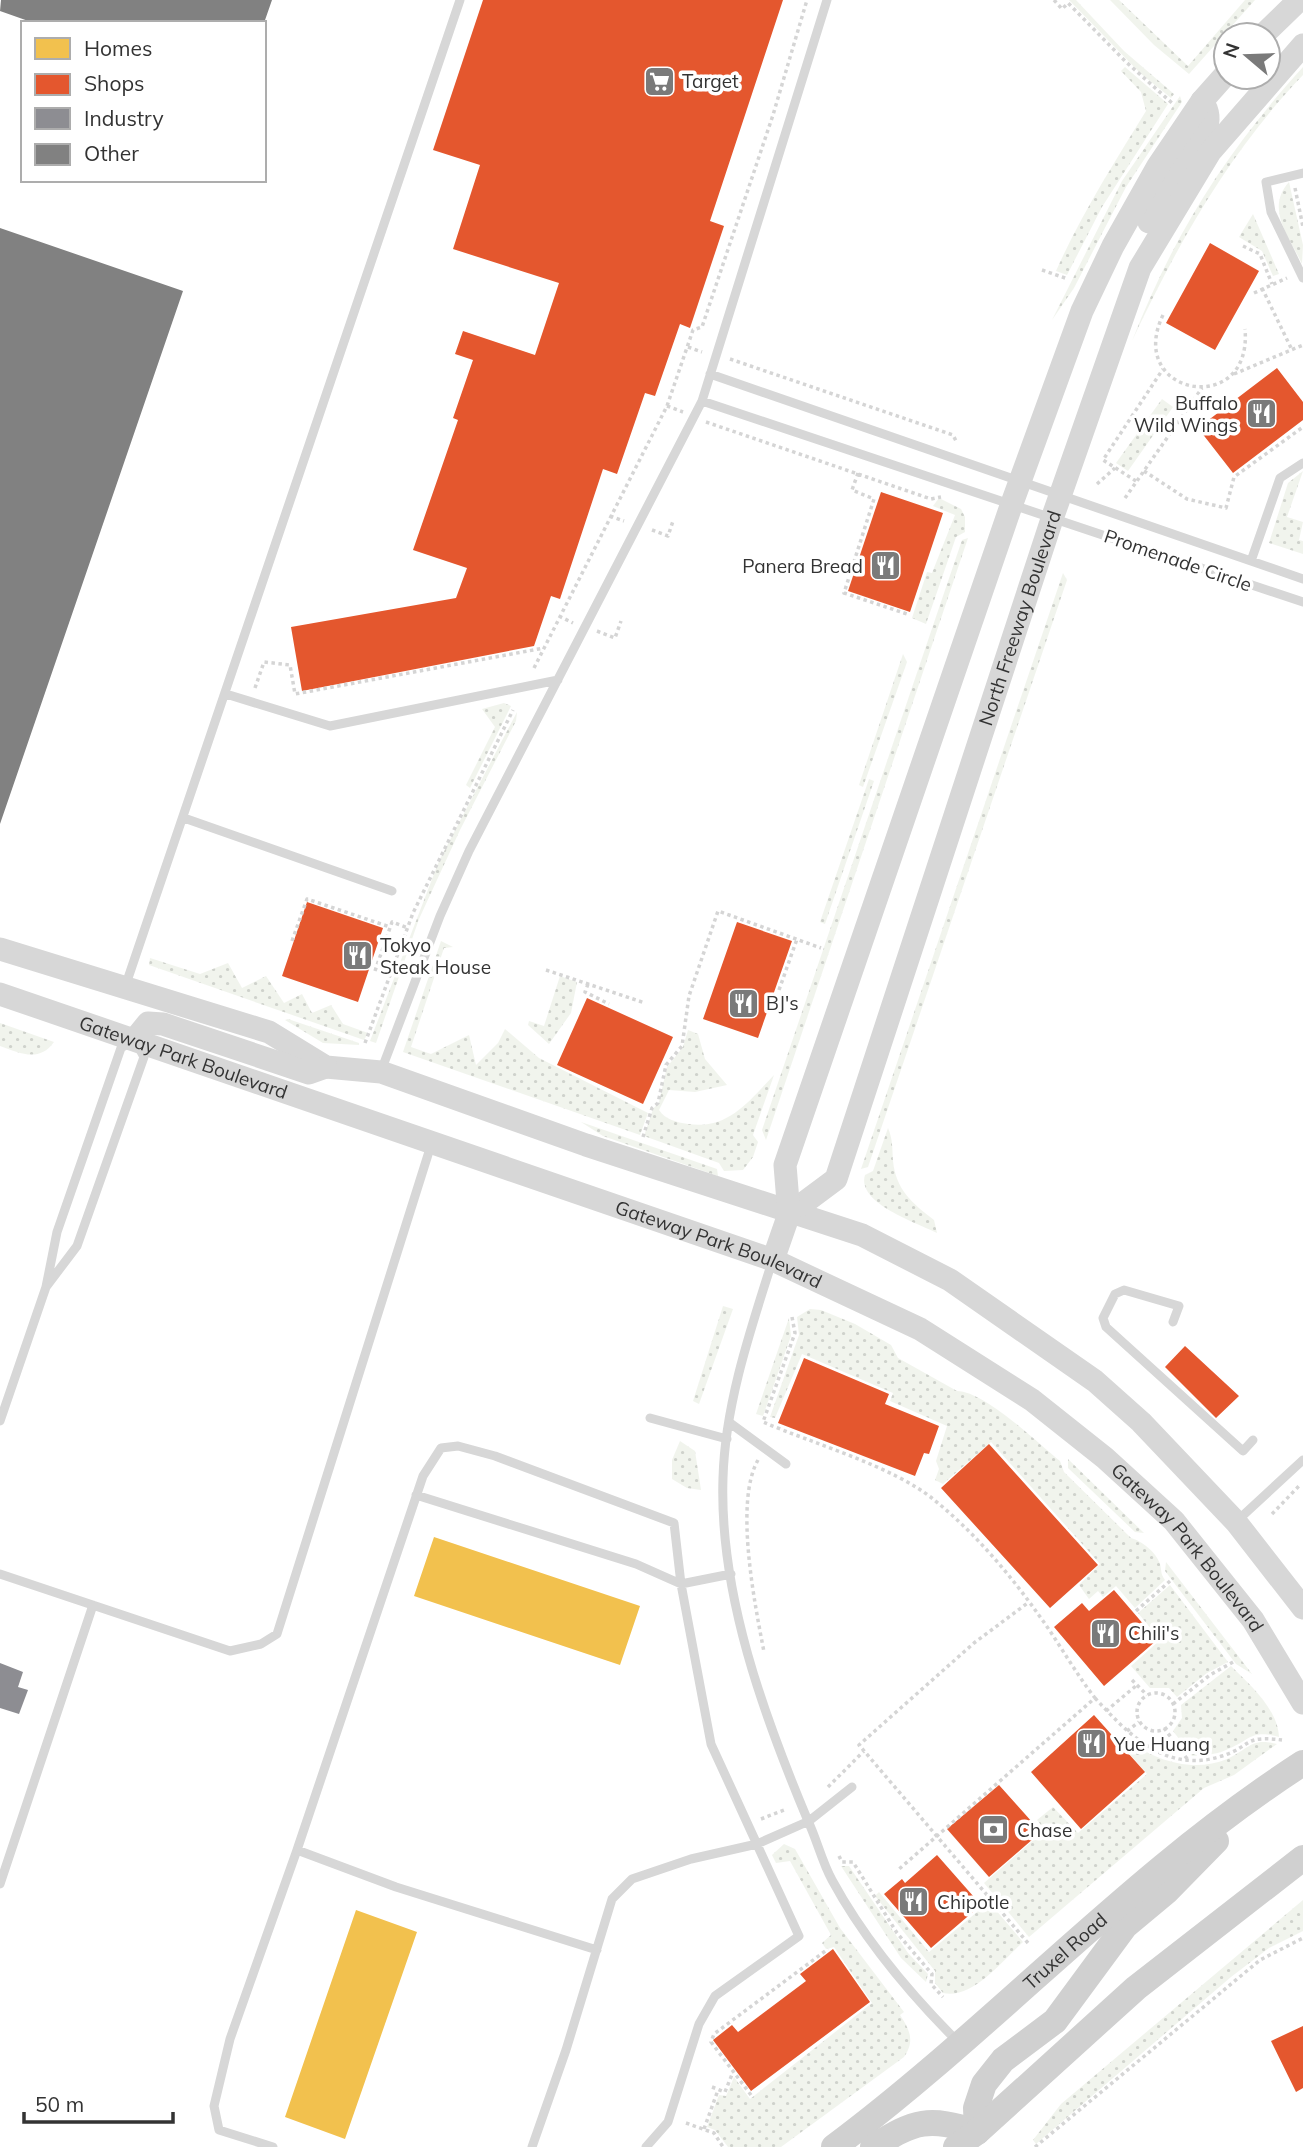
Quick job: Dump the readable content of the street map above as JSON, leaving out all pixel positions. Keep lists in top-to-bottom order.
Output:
{
  "streets": {
    "main road": ["Truxel Road"],
    "street": ["North Freeway Boulevard", "Gateway Park Boulevard"],
    "lane": ["Promenade Circle"]
  },
  "crossings": [
    ["Promenade Circle", "North Freeway Boulevard"]
  ],
  "places": {
    "supermarket": ["Target"],
    "restaurant": [
      "Buffalo Wild Wings",
      "Panera Bread",
      "Tokyo Steak House",
      "BJ's",
      "Chili's",
      "Yue Huang",
      "Chipotle"
    ],
    "bank": ["Chase"]
  },
  "legend": [
    "Homes",
    "Shops",
    "Industry",
    "Other"
  ],
  "scale_bar": "50 m",
  "north": "left"
}
